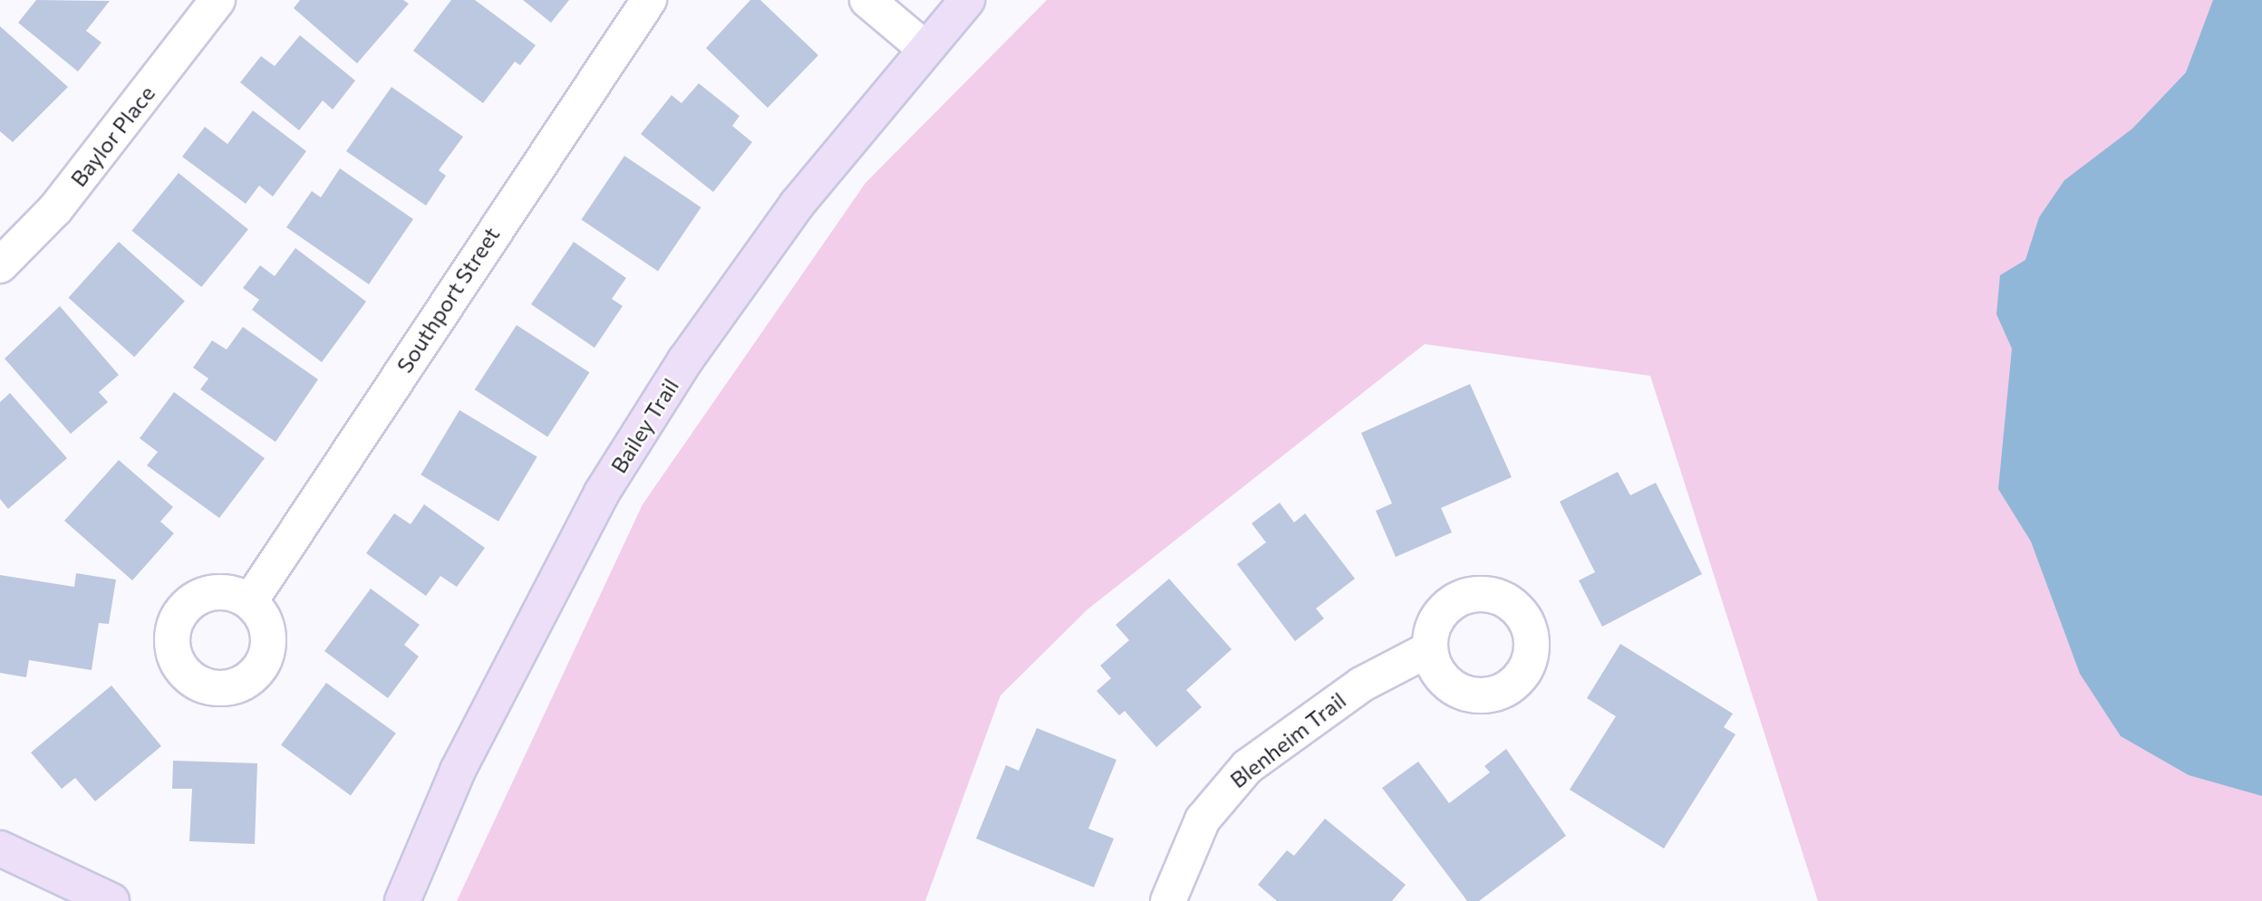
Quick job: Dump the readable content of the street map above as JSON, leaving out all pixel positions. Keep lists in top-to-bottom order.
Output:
{
  "streets": {
    "street": [
      "Baylor Place",
      "Southport Street",
      "Bailey Trail",
      "Blenheim Trail"
    ]
  }
}
